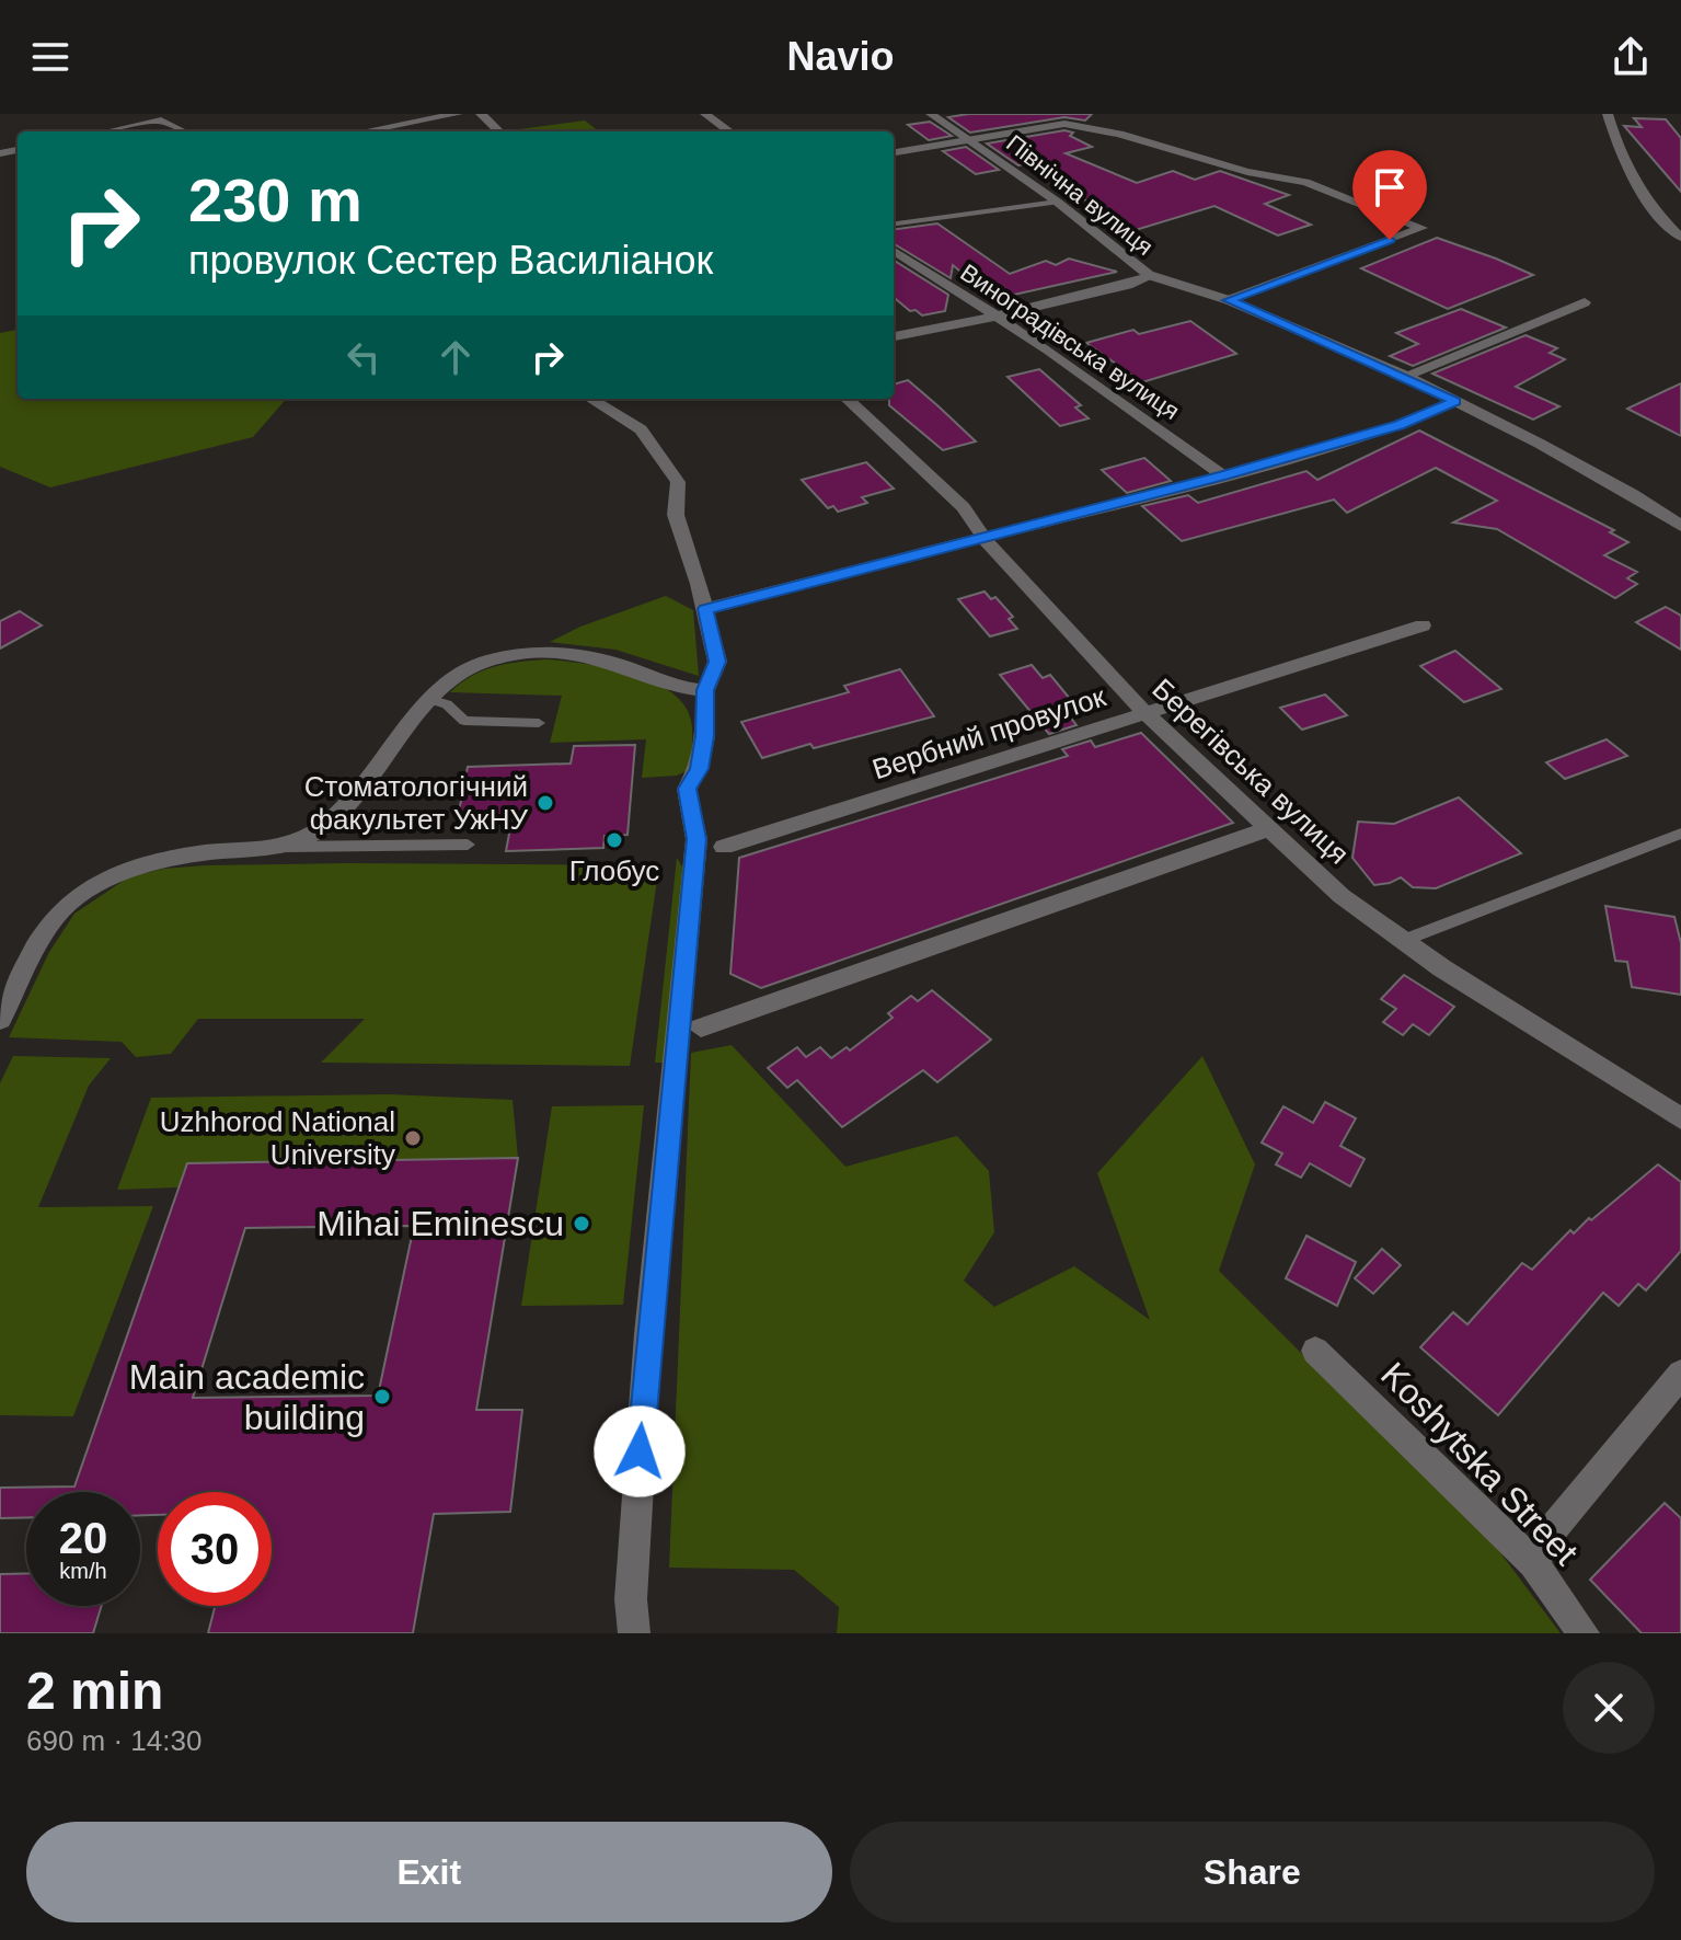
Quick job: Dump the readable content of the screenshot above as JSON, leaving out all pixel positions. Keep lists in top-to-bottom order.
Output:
{
  "streets": {
    "street": [
      "Північна вулиця",
      "Виноградівська вулиця",
      "Вербний провулок",
      "Берегівська вулиця",
      "Koshytska Street"
    ]
  },
  "crossings": [
    ["Вербний провулок", "Берегівська вулиця"]
  ],
  "places": [
    "Стоматологічний факультет УжНУ",
    "Глобус",
    "Uzhhorod National University",
    "Mihai Eminescu",
    "Main academic building"
  ],
  "page": {
    "header": "Navio",
    "turn": ["230 m", "провулок Сестер Василіанок"],
    "speed": "20 km/h",
    "limit": "30",
    "heading": ["2 min", "690 m · 14:30"],
    "buttons": ["Exit", "Share"]
  }
}
